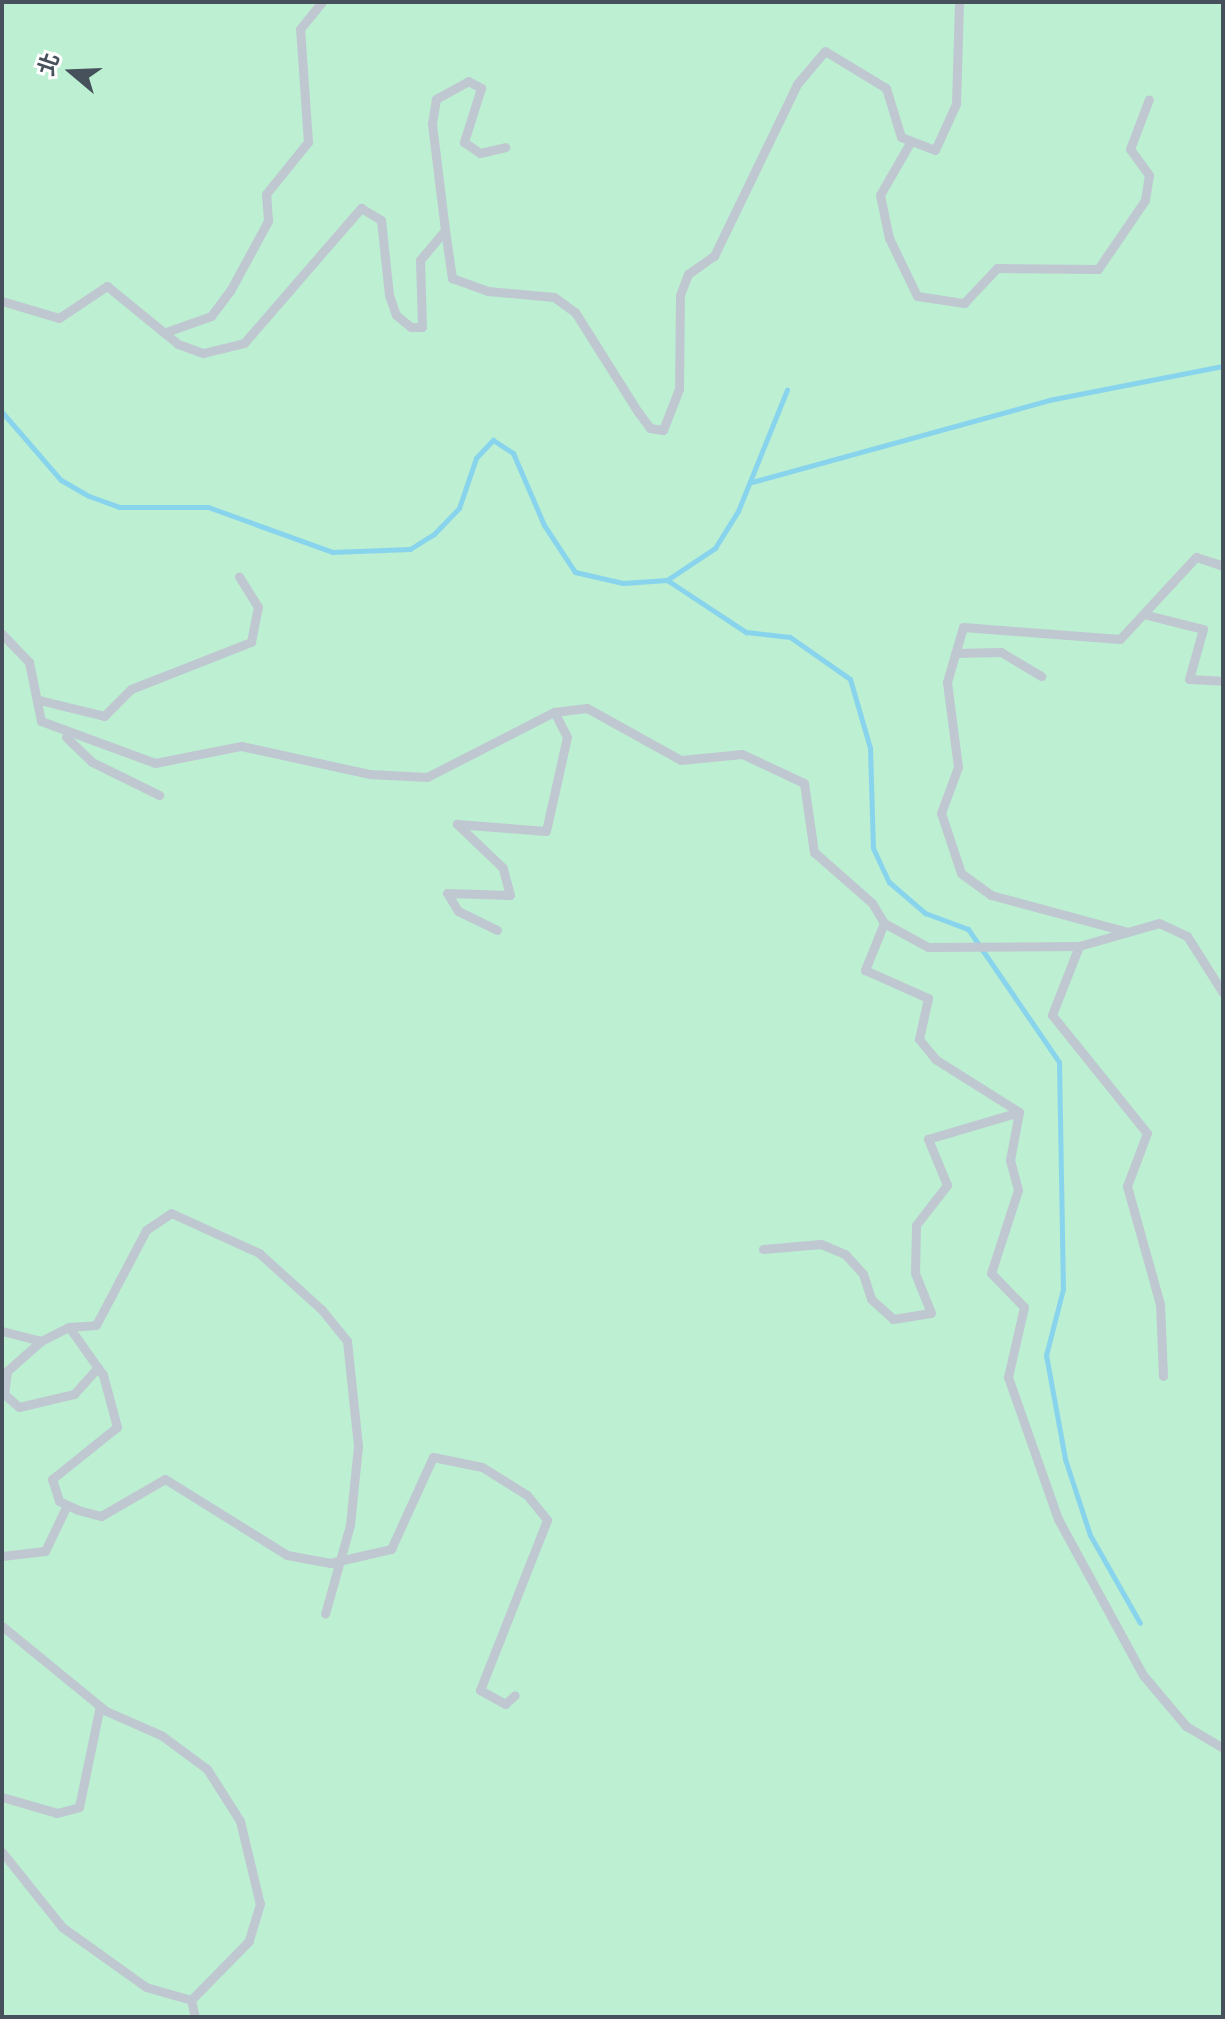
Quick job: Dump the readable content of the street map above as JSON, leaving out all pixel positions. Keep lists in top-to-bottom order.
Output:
{
  "north": "left"
}
